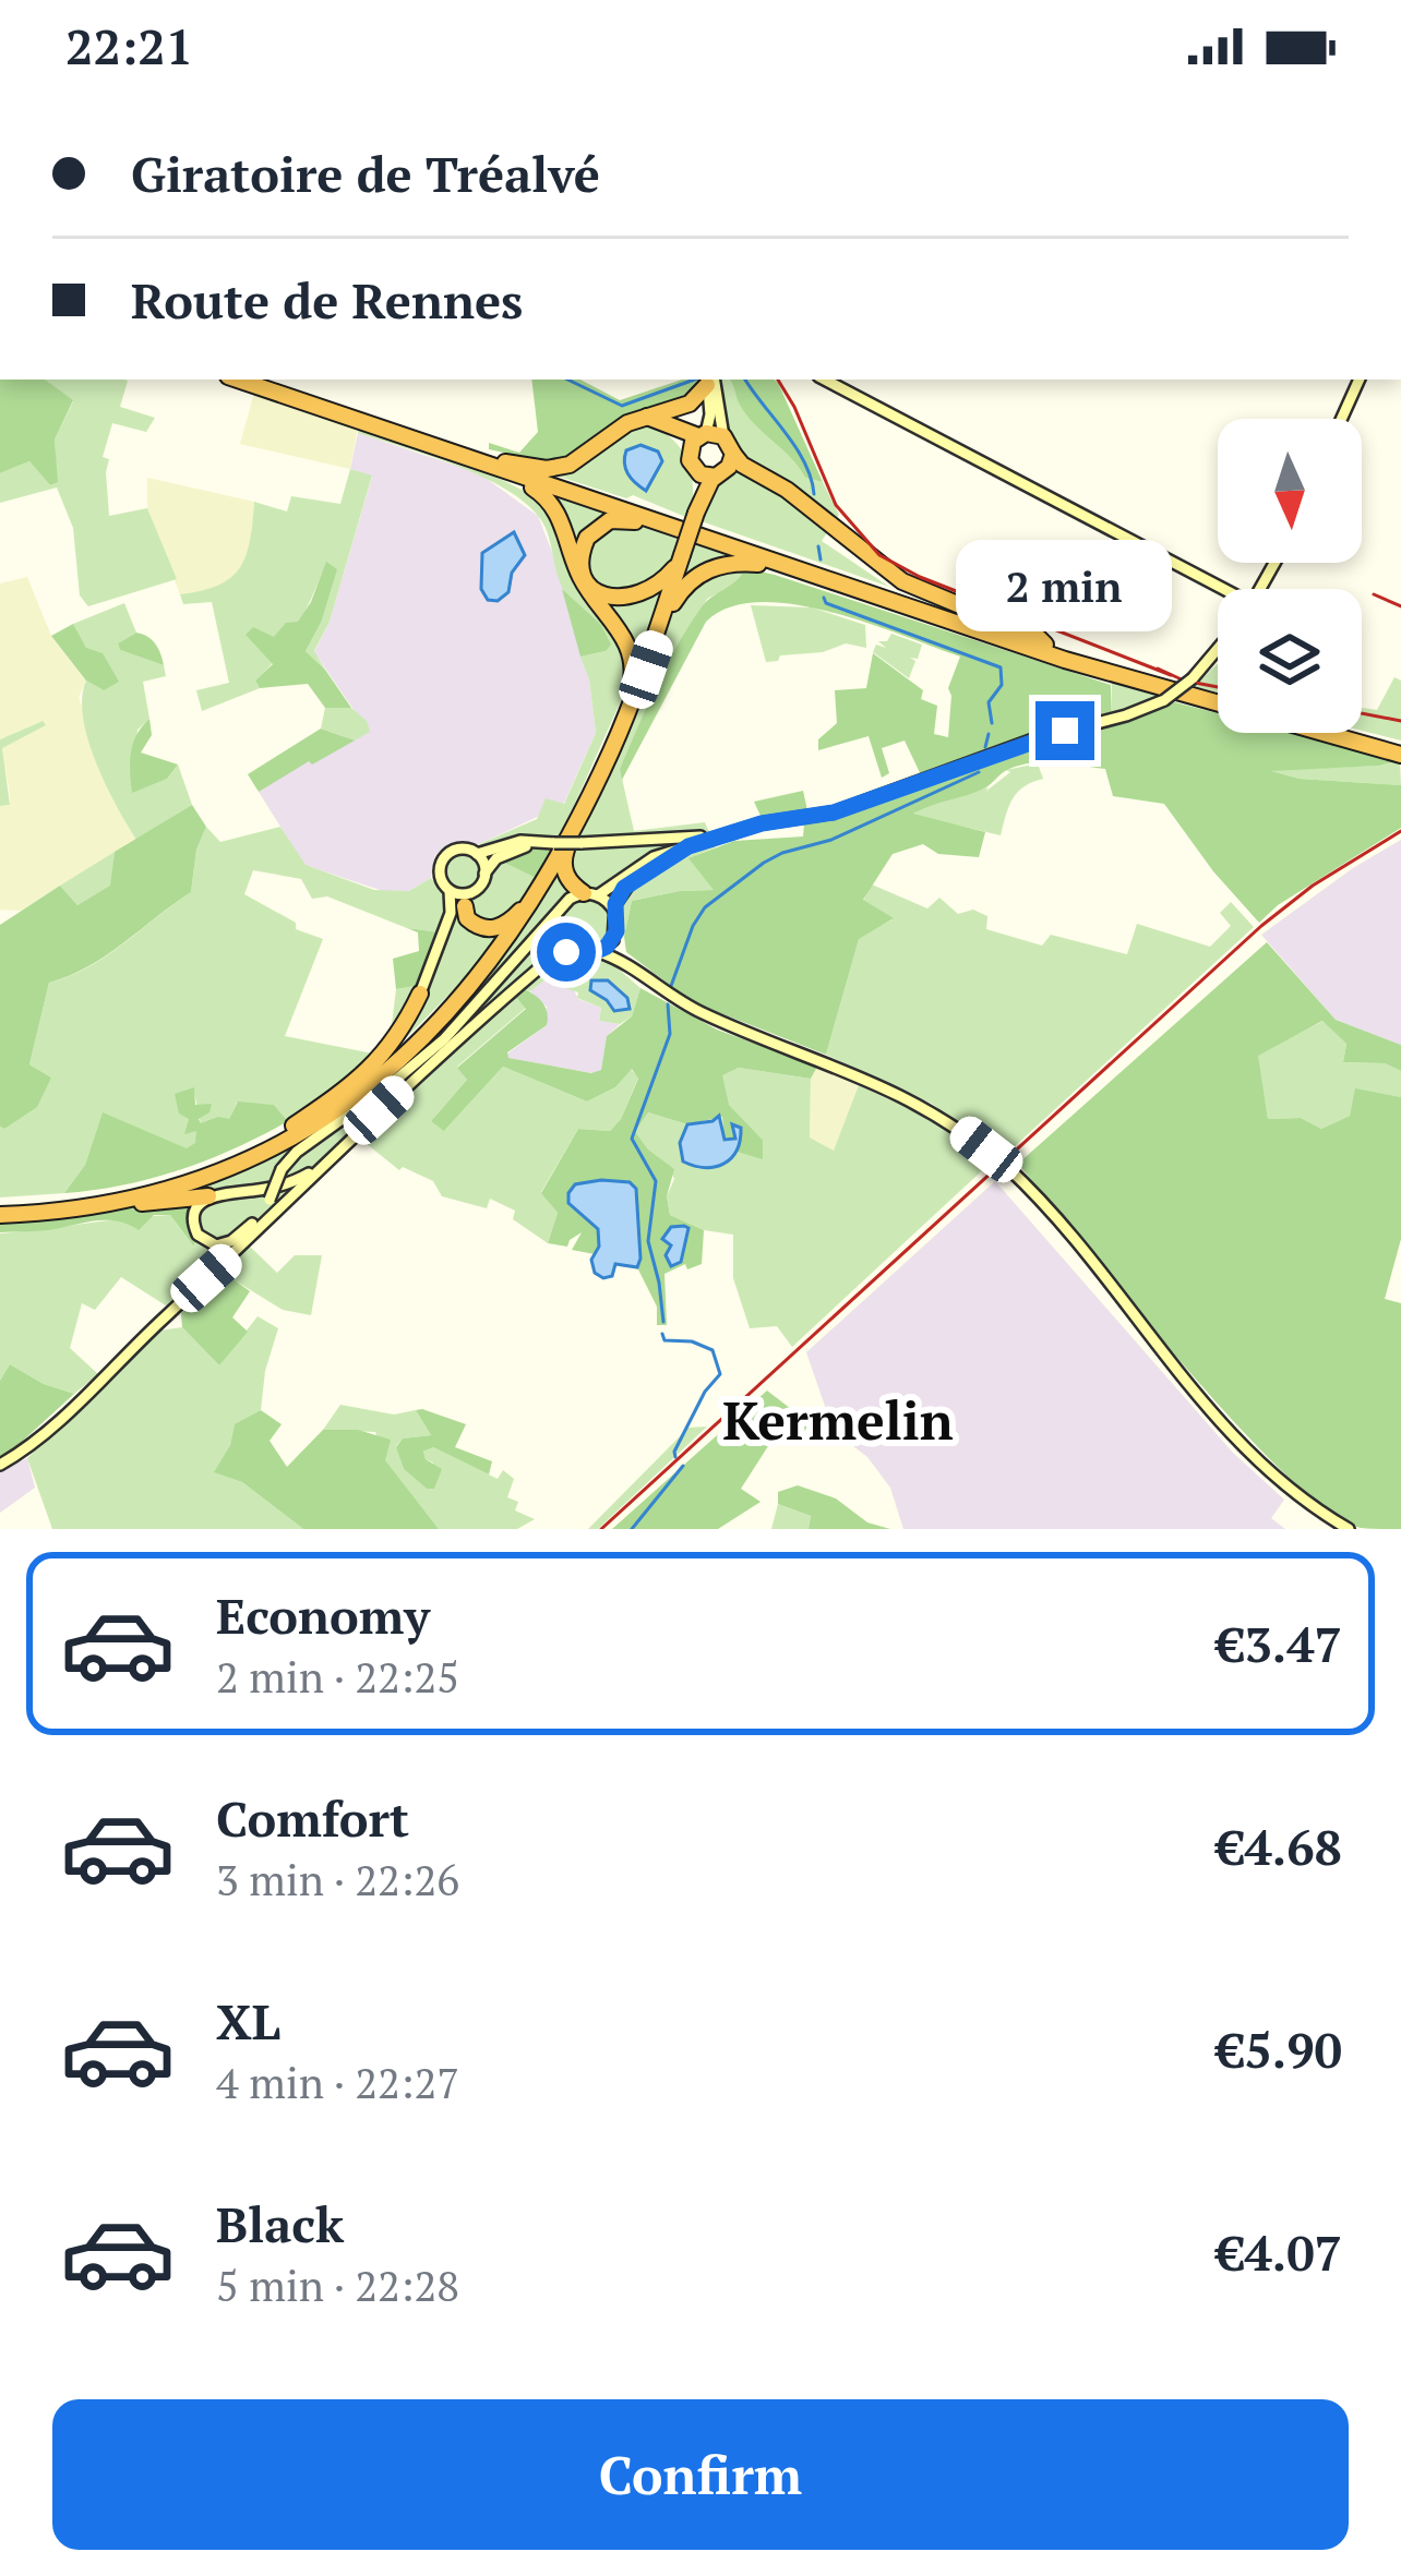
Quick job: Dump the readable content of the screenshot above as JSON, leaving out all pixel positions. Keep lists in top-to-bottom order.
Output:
{
  "districts": ["Kermelin"],
  "north": "bottom",
  "page": {
    "status": "22:21",
    "banner": ["Giratoire de Tréalvé", "Route de Rennes"],
    "bubble": "2 min",
    "list": [
      {
        "name": "Economy",
        "note": "2 min · 22:25",
        "value": "€3.47"
      },
      {
        "name": "Comfort",
        "note": "3 min · 22:26",
        "value": "€4.68"
      },
      {
        "name": "XL",
        "note": "4 min · 22:27",
        "value": "€5.90"
      },
      {
        "name": "Black",
        "note": "5 min · 22:28",
        "value": "€4.07"
      }
    ],
    "buttons": "Confirm"
  }
}
